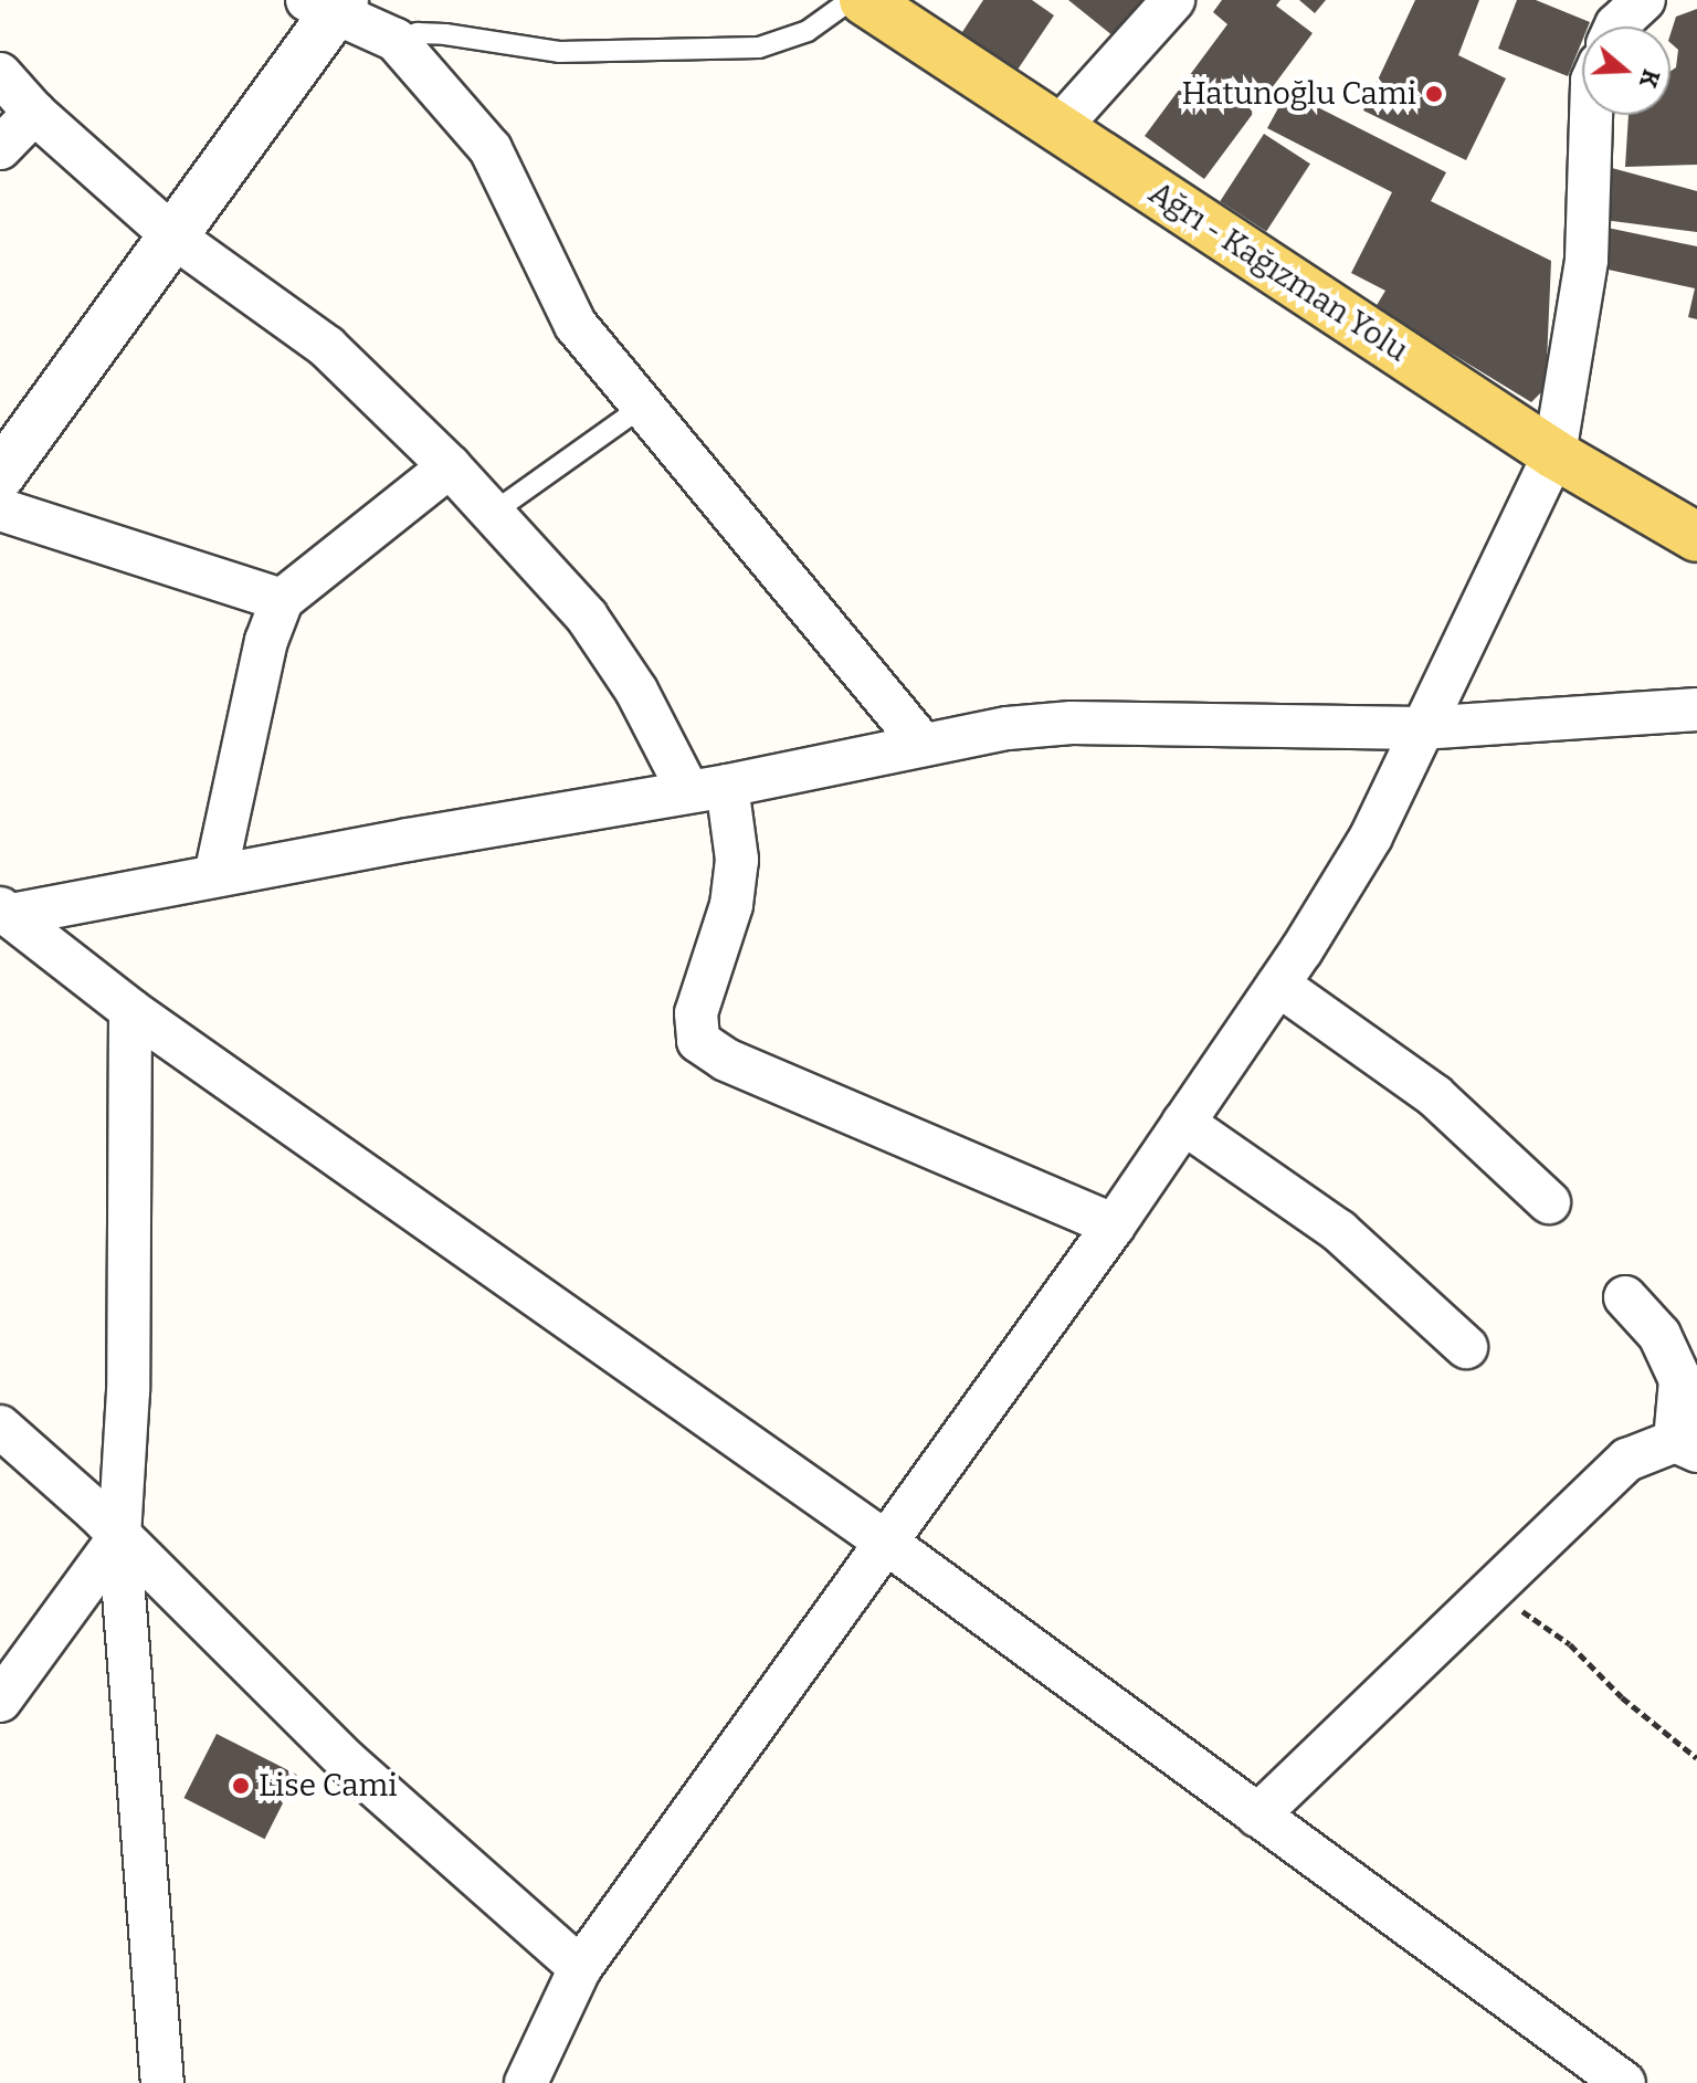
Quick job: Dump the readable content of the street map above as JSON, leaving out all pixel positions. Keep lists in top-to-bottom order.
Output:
{
  "streets": {
    "main road": ["Ağrı - Kağızman Yolu"]
  },
  "places": ["Hatunoğlu Cami", "Lise Cami"],
  "north": "right"
}
